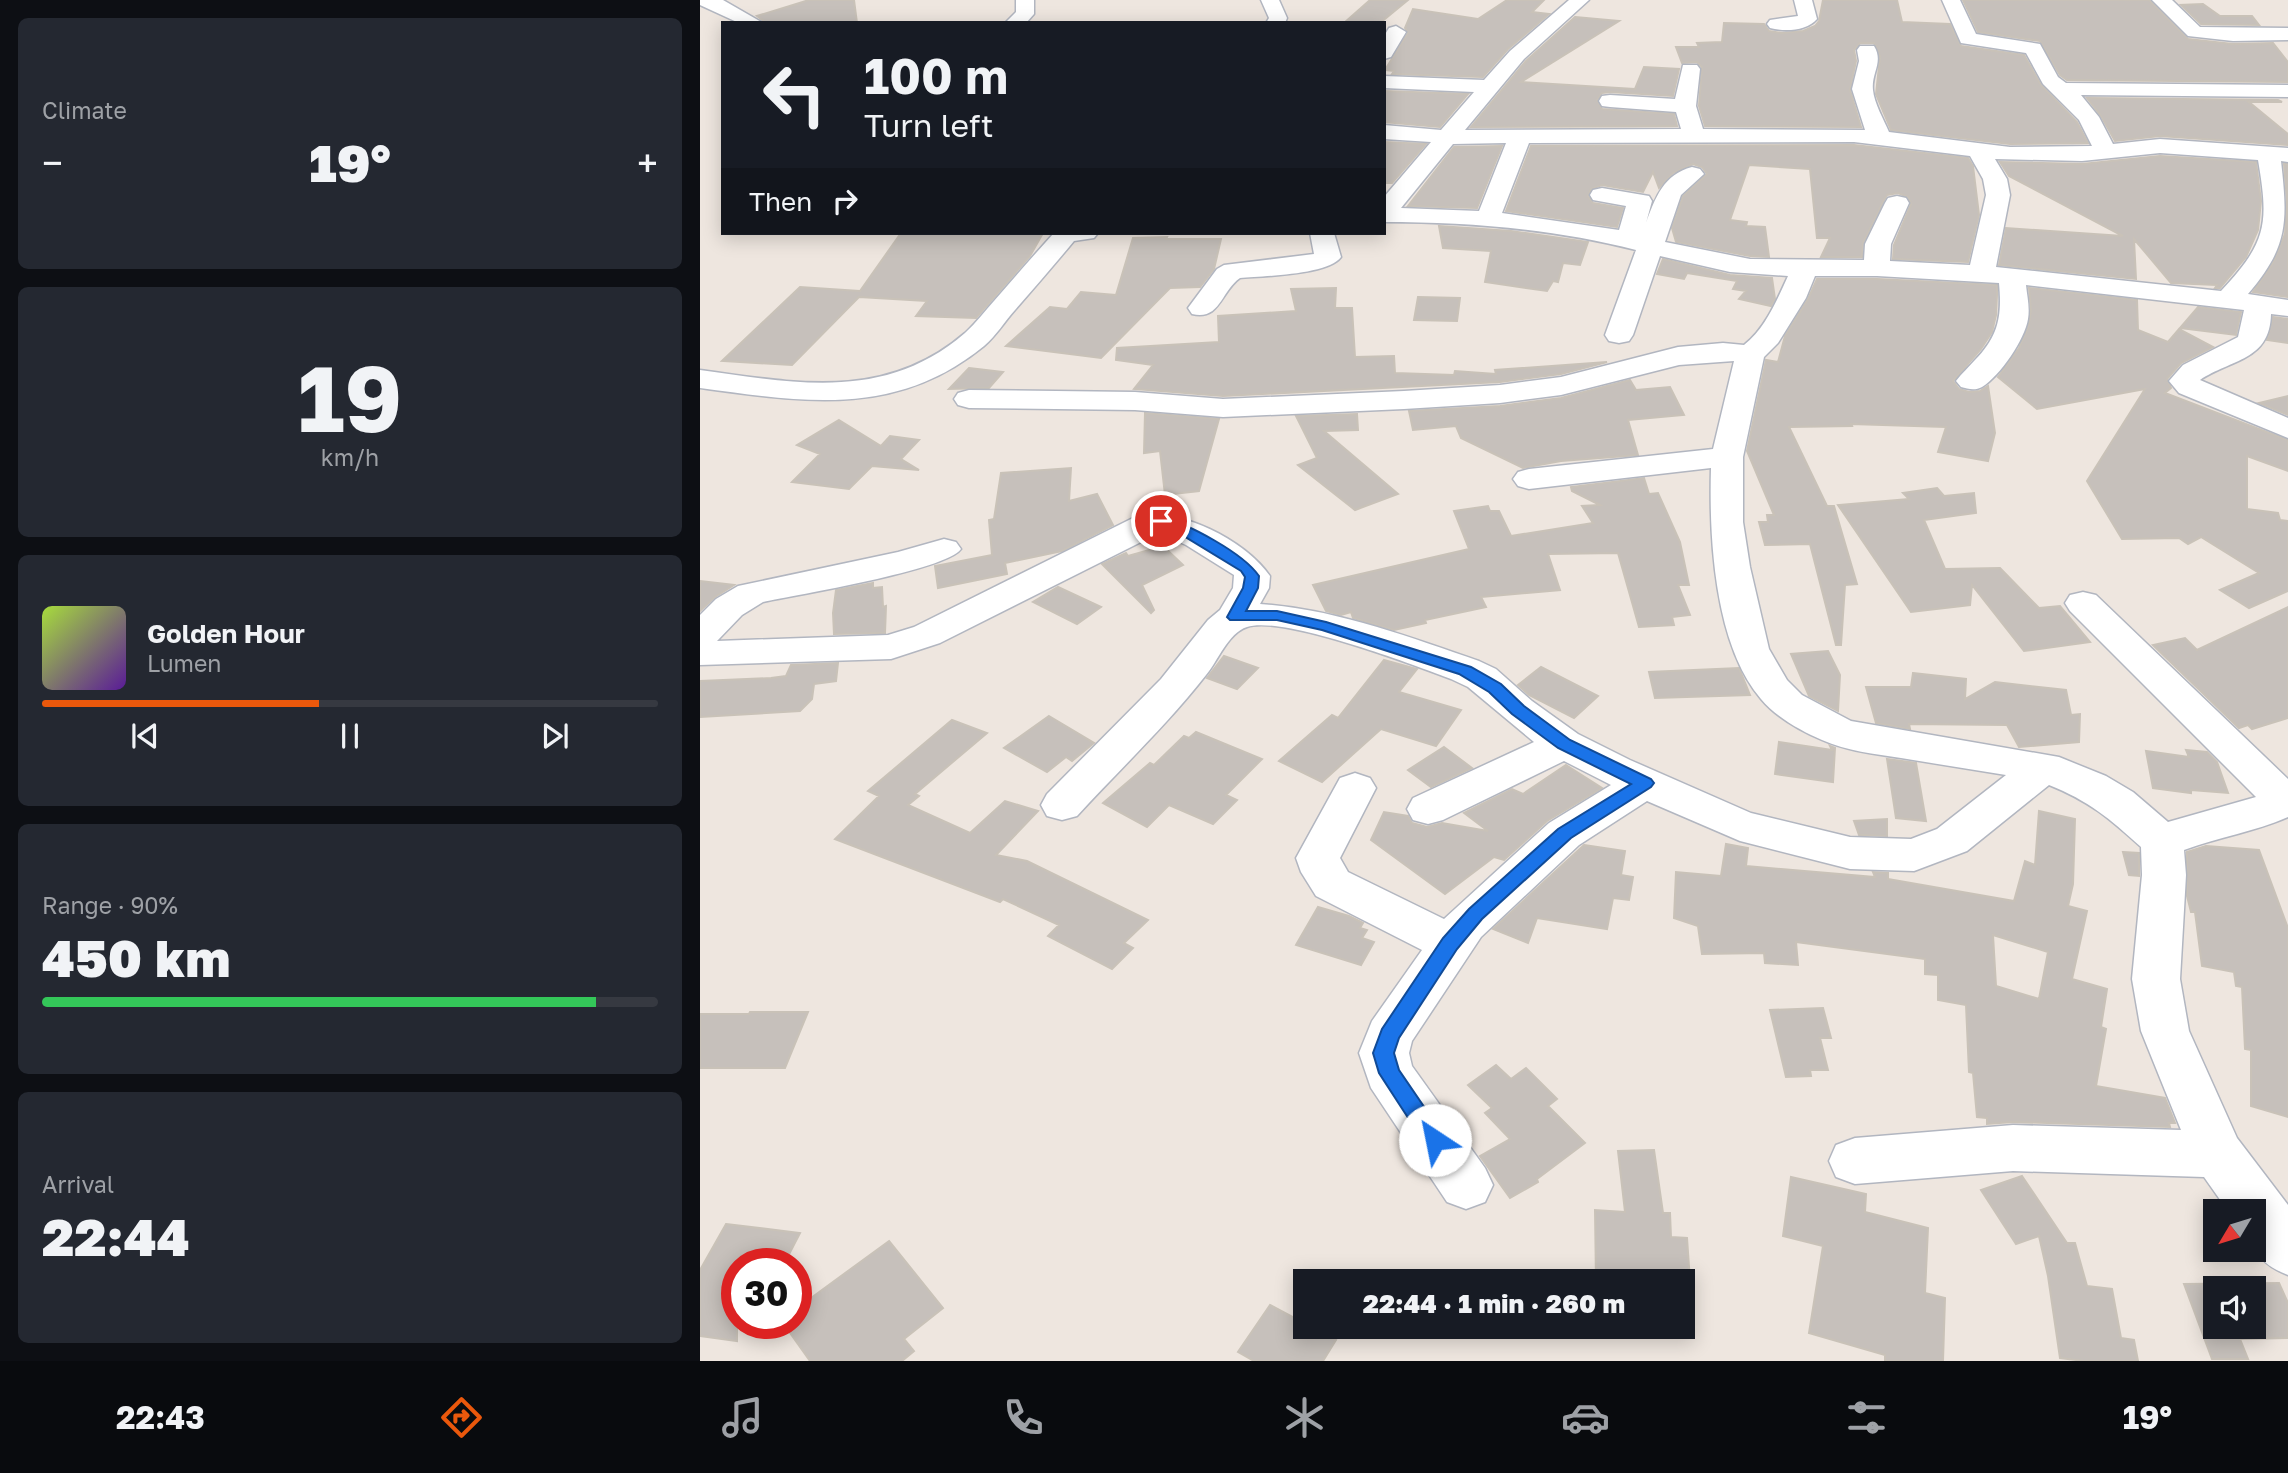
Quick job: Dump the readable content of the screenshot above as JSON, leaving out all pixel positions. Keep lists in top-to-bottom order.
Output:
{
  "north": "bottom left",
  "page": {
    "tile": [
      "Climate",
      ["19", "km/h"],
      ["Range · 90%", "450 km"],
      ["Arrival", "22:44"]
    ],
    "turn": ["100 m", "Turn left"],
    "heat": ["−", "19°", "+"],
    "then": "Then",
    "song": ["Golden Hour", "Lumen"],
    "limit": "30",
    "trip": "22:44 · 1 min · 260 m",
    "tabs": ["22:43", "19°"]
  }
}
